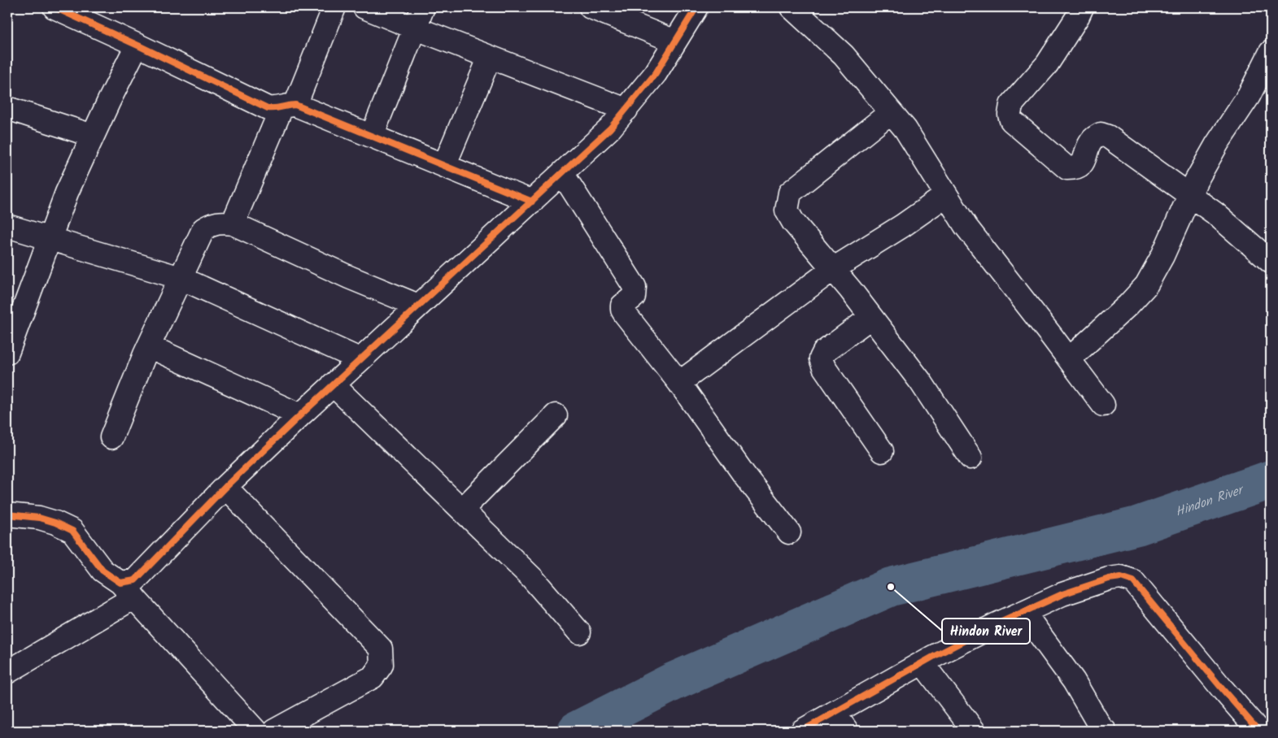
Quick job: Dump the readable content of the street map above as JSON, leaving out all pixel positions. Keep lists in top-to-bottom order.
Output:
{
  "water": ["Hindon River"],
  "places": ["Hindon River"]
}
